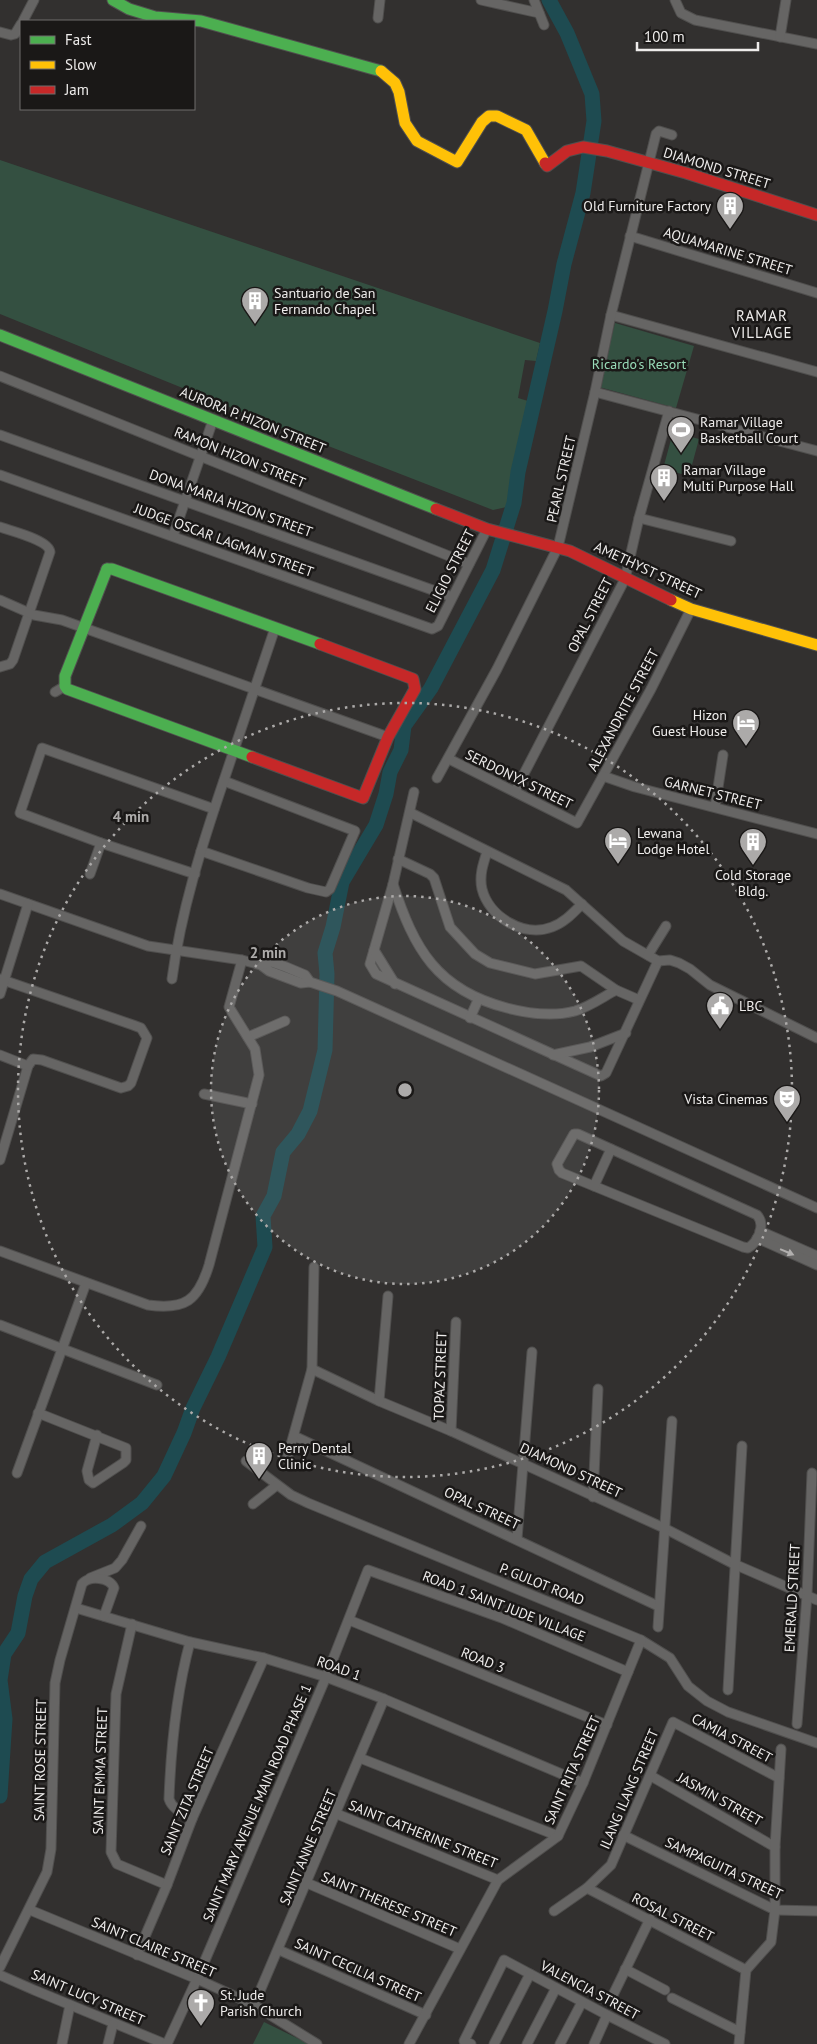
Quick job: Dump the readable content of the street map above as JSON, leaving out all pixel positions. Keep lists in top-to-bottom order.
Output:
{
  "streets": {
    "street": [
      "DIAMOND STREET",
      "AQUAMARINE STREET",
      "AURORA P. HIZON STREET",
      "RAMON HIZON STREET",
      "PEARL STREET",
      "DONA MARIA HIZON STREET",
      "JUDGE OSCAR LAGMAN STREET",
      "AMETHYST STREET",
      "ELIGIO STREET",
      "OPAL STREET",
      "ALEXANDRITE STREET",
      "SERDONYX STREET",
      "GARNET STREET",
      "TOPAZ STREET",
      "P. GULOT ROAD",
      "EMERALD STREET",
      "ROAD 1 SAINT JUDE VILLAGE",
      "ROAD 3",
      "ROAD 1",
      "CAMIA STREET",
      "SAINT ROSE STREET",
      "SAINT RITA STREET",
      "SAINT EMMA STREET",
      "ILANG ILANG STREET",
      "JASMIN STREET",
      "SAINT ZITA STREET",
      "SAINT MARY AVENUE MAIN ROAD PHASE 1",
      "SAINT CATHERINE STREET",
      "SAINT ANNE STREET",
      "SAMPAGUITA STREET",
      "SAINT THERESE STREET",
      "ROSAL STREET",
      "SAINT CLAIRE STREET",
      "SAINT CECILIA STREET",
      "VALENCIA STREET",
      "SAINT LUCY STREET"
    ]
  },
  "crossings": [
    ["DIAMOND STREET", "PEARL STREET"],
    ["DIAMOND STREET", "TOPAZ STREET"],
    ["DIAMOND STREET", "EMERALD STREET"],
    ["AQUAMARINE STREET", "PEARL STREET"],
    ["AURORA P. HIZON STREET", "AMETHYST STREET"],
    ["AURORA P. HIZON STREET", "ELIGIO STREET"],
    ["RAMON HIZON STREET", "ELIGIO STREET"],
    ["PEARL STREET", "AMETHYST STREET"],
    ["PEARL STREET", "SERDONYX STREET"],
    ["DONA MARIA HIZON STREET", "ELIGIO STREET"],
    ["JUDGE OSCAR LAGMAN STREET", "ELIGIO STREET"],
    ["AMETHYST STREET", "ELIGIO STREET"],
    ["AMETHYST STREET", "OPAL STREET"],
    ["AMETHYST STREET", "ALEXANDRITE STREET"],
    ["OPAL STREET", "SERDONYX STREET"],
    ["ALEXANDRITE STREET", "SERDONYX STREET"],
    ["ALEXANDRITE STREET", "GARNET STREET"],
    ["P. GULOT ROAD", "SAINT RITA STREET"],
    ["ROAD 1 SAINT JUDE VILLAGE", "SAINT RITA STREET"],
    ["ROAD 1 SAINT JUDE VILLAGE", "SAINT MARY AVENUE MAIN ROAD PHASE 1"],
    ["ROAD 3", "SAINT RITA STREET"],
    ["ROAD 3", "SAINT MARY AVENUE MAIN ROAD PHASE 1"],
    ["ROAD 1", "SAINT ROSE STREET"],
    ["ROAD 1", "SAINT RITA STREET"],
    ["ROAD 1", "SAINT EMMA STREET"],
    ["ROAD 1", "SAINT ZITA STREET"],
    ["ROAD 1", "SAINT MARY AVENUE MAIN ROAD PHASE 1"],
    ["ROAD 1", "SAINT ANNE STREET"],
    ["CAMIA STREET", "ILANG ILANG STREET"],
    ["SAINT ROSE STREET", "SAINT CLAIRE STREET"],
    ["SAINT RITA STREET", "SAINT CATHERINE STREET"],
    ["SAINT RITA STREET", "SAINT THERESE STREET"],
    ["SAINT RITA STREET", "SAINT CECILIA STREET"],
    ["SAINT EMMA STREET", "SAINT ZITA STREET"],
    ["ILANG ILANG STREET", "JASMIN STREET"],
    ["ILANG ILANG STREET", "SAMPAGUITA STREET"],
    ["ILANG ILANG STREET", "ROSAL STREET"],
    ["SAINT ZITA STREET", "SAINT CLAIRE STREET"],
    ["SAINT MARY AVENUE MAIN ROAD PHASE 1", "SAINT CLAIRE STREET"],
    ["SAINT MARY AVENUE MAIN ROAD PHASE 1", "SAINT LUCY STREET"],
    ["SAINT CATHERINE STREET", "SAINT ANNE STREET"],
    ["SAINT ANNE STREET", "SAINT THERESE STREET"],
    ["SAINT ANNE STREET", "SAINT CLAIRE STREET"],
    ["SAINT ANNE STREET", "SAINT CECILIA STREET"]
  ],
  "districts": ["RAMAR VILLAGE"],
  "parks": ["Ricardo's Resort"],
  "places": {
    "building": [
      "Old Furniture Factory",
      "Santuario de San Fernando Chapel",
      "Ramar Village Multi Purpose Hall",
      "Cold Storage Bldg.",
      "Perry Dental Clinic"
    ],
    "sports": ["Ramar Village Basketball Court"],
    "hotel": ["Hizon Guest House", "Lewana Lodge Hotel"],
    "public building": ["LBC"],
    "theatre": ["Vista Cinemas"],
    "church": ["St. Jude Parish Church"]
  },
  "legend": ["Fast", "Slow", "Jam"],
  "scale_bar": "100 m",
  "rings": ["4 min", "2 min"]
}
